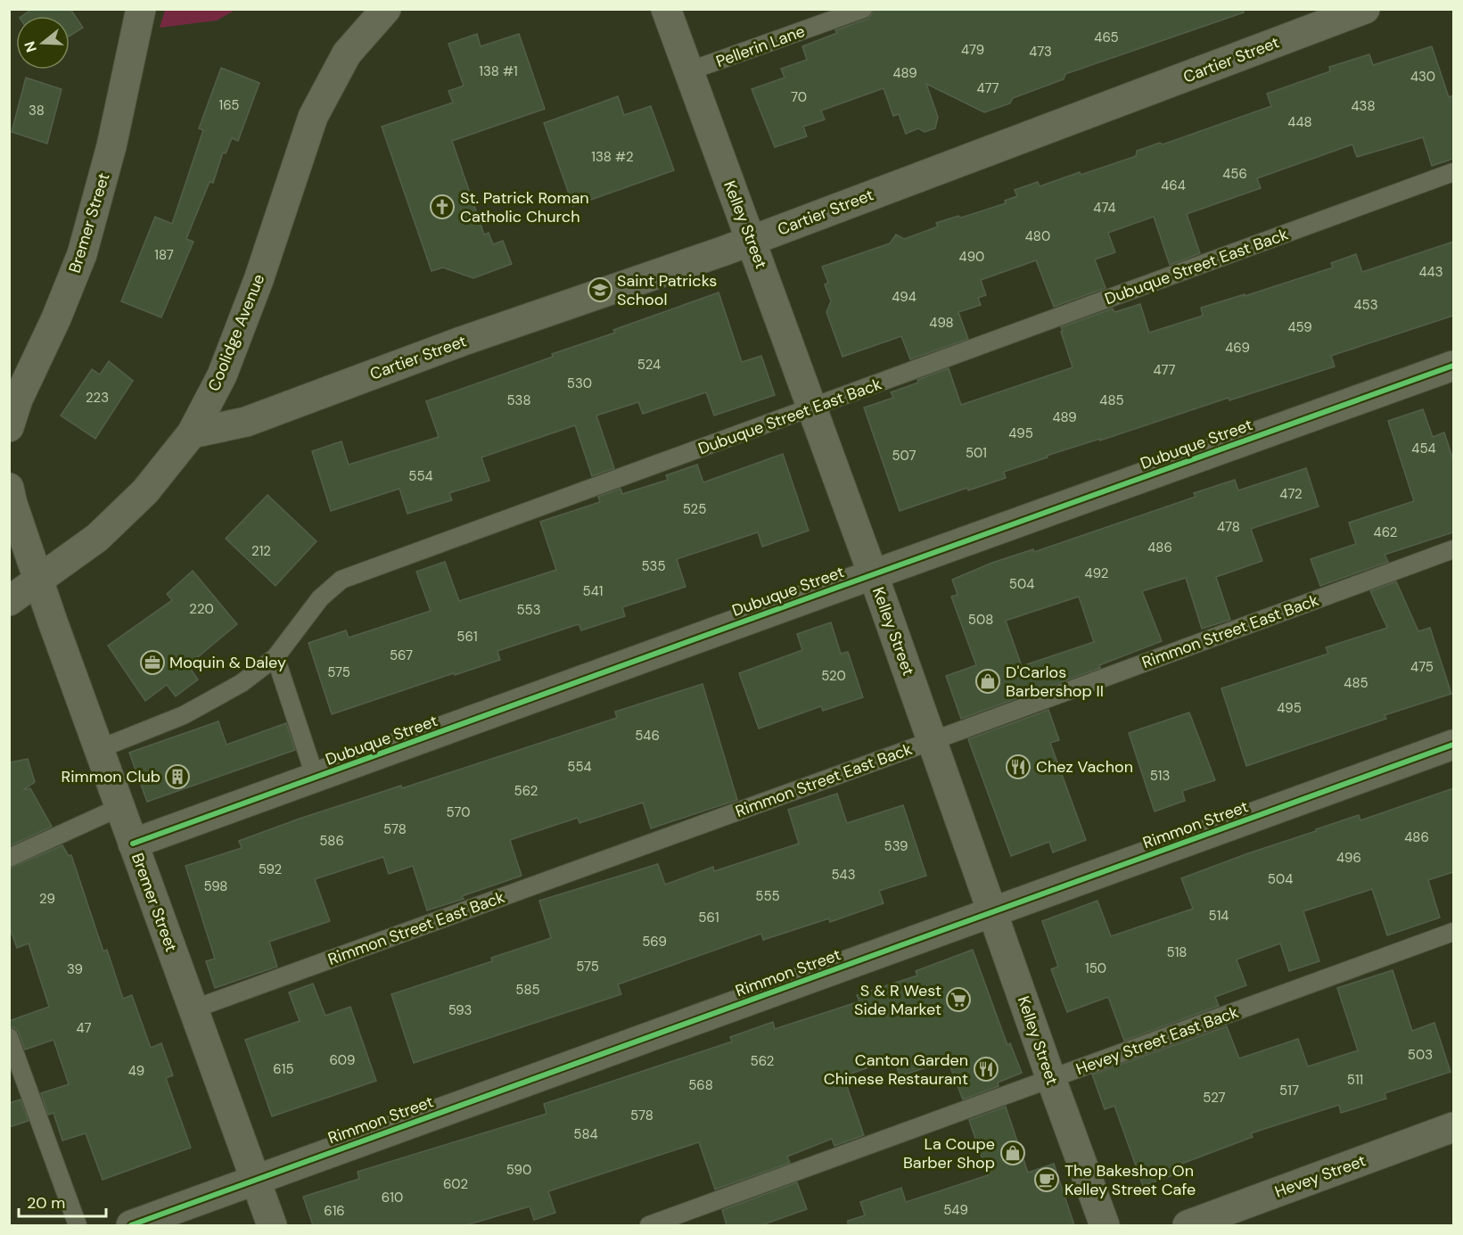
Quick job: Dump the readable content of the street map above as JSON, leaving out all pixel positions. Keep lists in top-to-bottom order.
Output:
{
  "streets": {
    "street": [
      "Cartier Street",
      "Bremer Street",
      "Kelley Street",
      "Coolidge Avenue",
      "Dubuque Street",
      "Rimmon Street",
      "Hevey Street"
    ],
    "lane": [
      "Pellerin Lane",
      "Dubuque Street East Back",
      "Rimmon Street East Back",
      "Hevey Street East Back"
    ]
  },
  "crossings": [
    ["Pellerin Lane", "Kelley Street"],
    ["Cartier Street", "Kelley Street"],
    ["Cartier Street", "Coolidge Avenue"],
    ["Bremer Street", "Dubuque Street East Back"],
    ["Bremer Street", "Coolidge Avenue"],
    ["Bremer Street", "Dubuque Street"],
    ["Bremer Street", "Rimmon Street East Back"],
    ["Bremer Street", "Rimmon Street"],
    ["Kelley Street", "Dubuque Street East Back"],
    ["Kelley Street", "Dubuque Street"],
    ["Kelley Street", "Rimmon Street East Back"],
    ["Kelley Street", "Rimmon Street"],
    ["Kelley Street", "Hevey Street East Back"]
  ],
  "places": {
    "church": ["St. Patrick Roman Catholic Church"],
    "school or university": ["Saint Patricks School"],
    "office": ["Moquin & Daley"],
    "shop": ["D'Carlos Barbershop II", "La Coupe Barber Shop"],
    "restaurant": ["Chez Vachon", "Canton Garden Chinese Restaurant"],
    "building": ["Rimmon Club"],
    "supermarket": ["S & R West Side Market"],
    "cafe": ["The Bakeshop On Kelley Street Cafe"]
  },
  "house_numbers": [
    "465",
    "479",
    "473",
    "138 #1",
    "489",
    "430",
    "477",
    "70",
    "165",
    "438",
    "38",
    "448",
    "138 #2",
    "456",
    "464",
    "474",
    "480",
    "187",
    "490",
    "443",
    "494",
    "453",
    "498",
    "459",
    "469",
    "524",
    "477",
    "530",
    "223",
    "538",
    "485",
    "489",
    "495",
    "454",
    "501",
    "507",
    "554",
    "472",
    "525",
    "478",
    "462",
    "486",
    "212",
    "535",
    "492",
    "504",
    "541",
    "220",
    "553",
    "508",
    "561",
    "567",
    "475",
    "575",
    "520",
    "485",
    "495",
    "546",
    "554",
    "513",
    "562",
    "570",
    "578",
    "486",
    "586",
    "539",
    "496",
    "592",
    "543",
    "504",
    "598",
    "555",
    "29",
    "514",
    "561",
    "569",
    "518",
    "575",
    "150",
    "39",
    "585",
    "593",
    "47",
    "503",
    "609",
    "562",
    "615",
    "49",
    "511",
    "568",
    "517",
    "527",
    "578",
    "584",
    "590",
    "602",
    "610",
    "549",
    "616"
  ],
  "scale_bar": "20 m",
  "north": "left"
}
